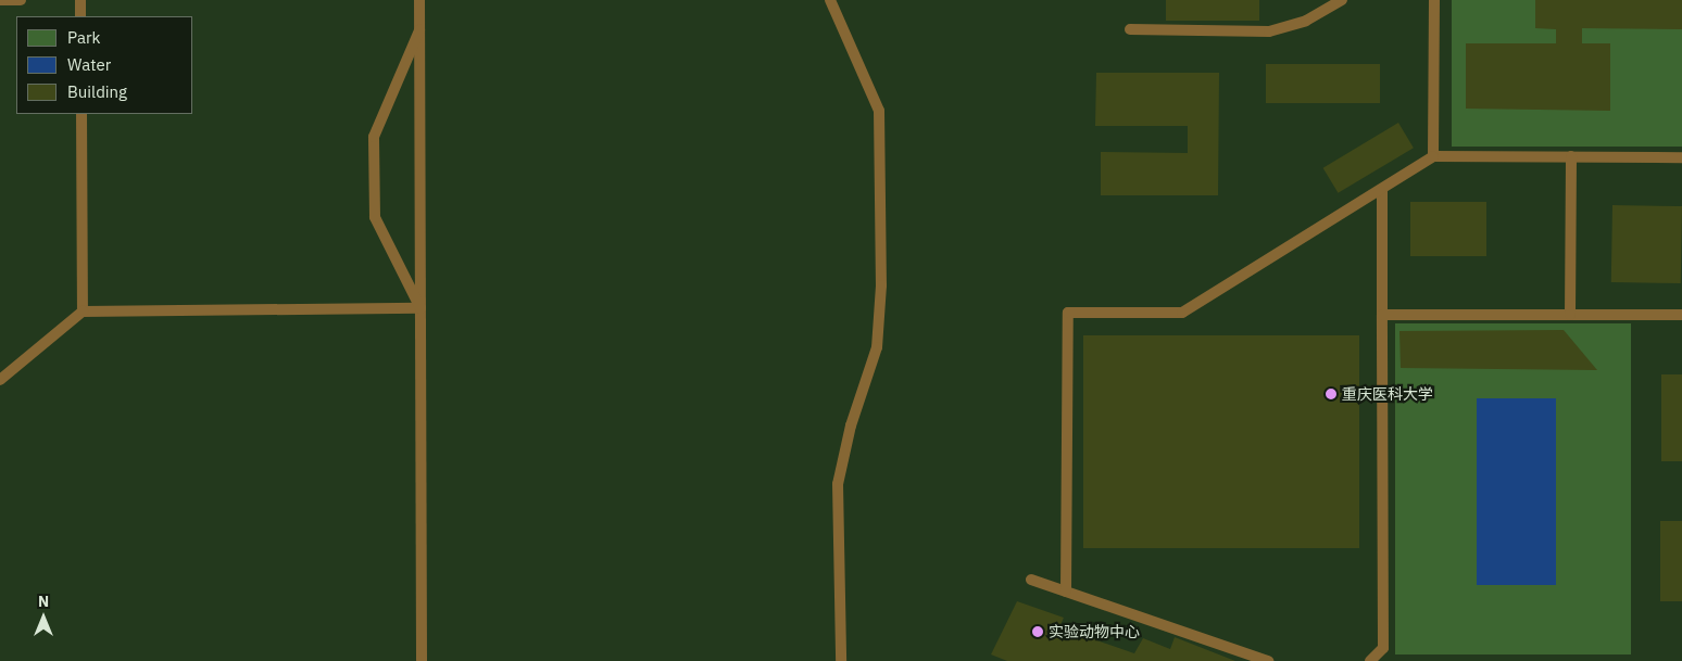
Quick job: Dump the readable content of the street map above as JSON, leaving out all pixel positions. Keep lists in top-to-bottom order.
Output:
{
  "places": ["重庆医科大学", "实验动物中心"],
  "legend": ["Park", "Water", "Building"],
  "north": "top"
}
